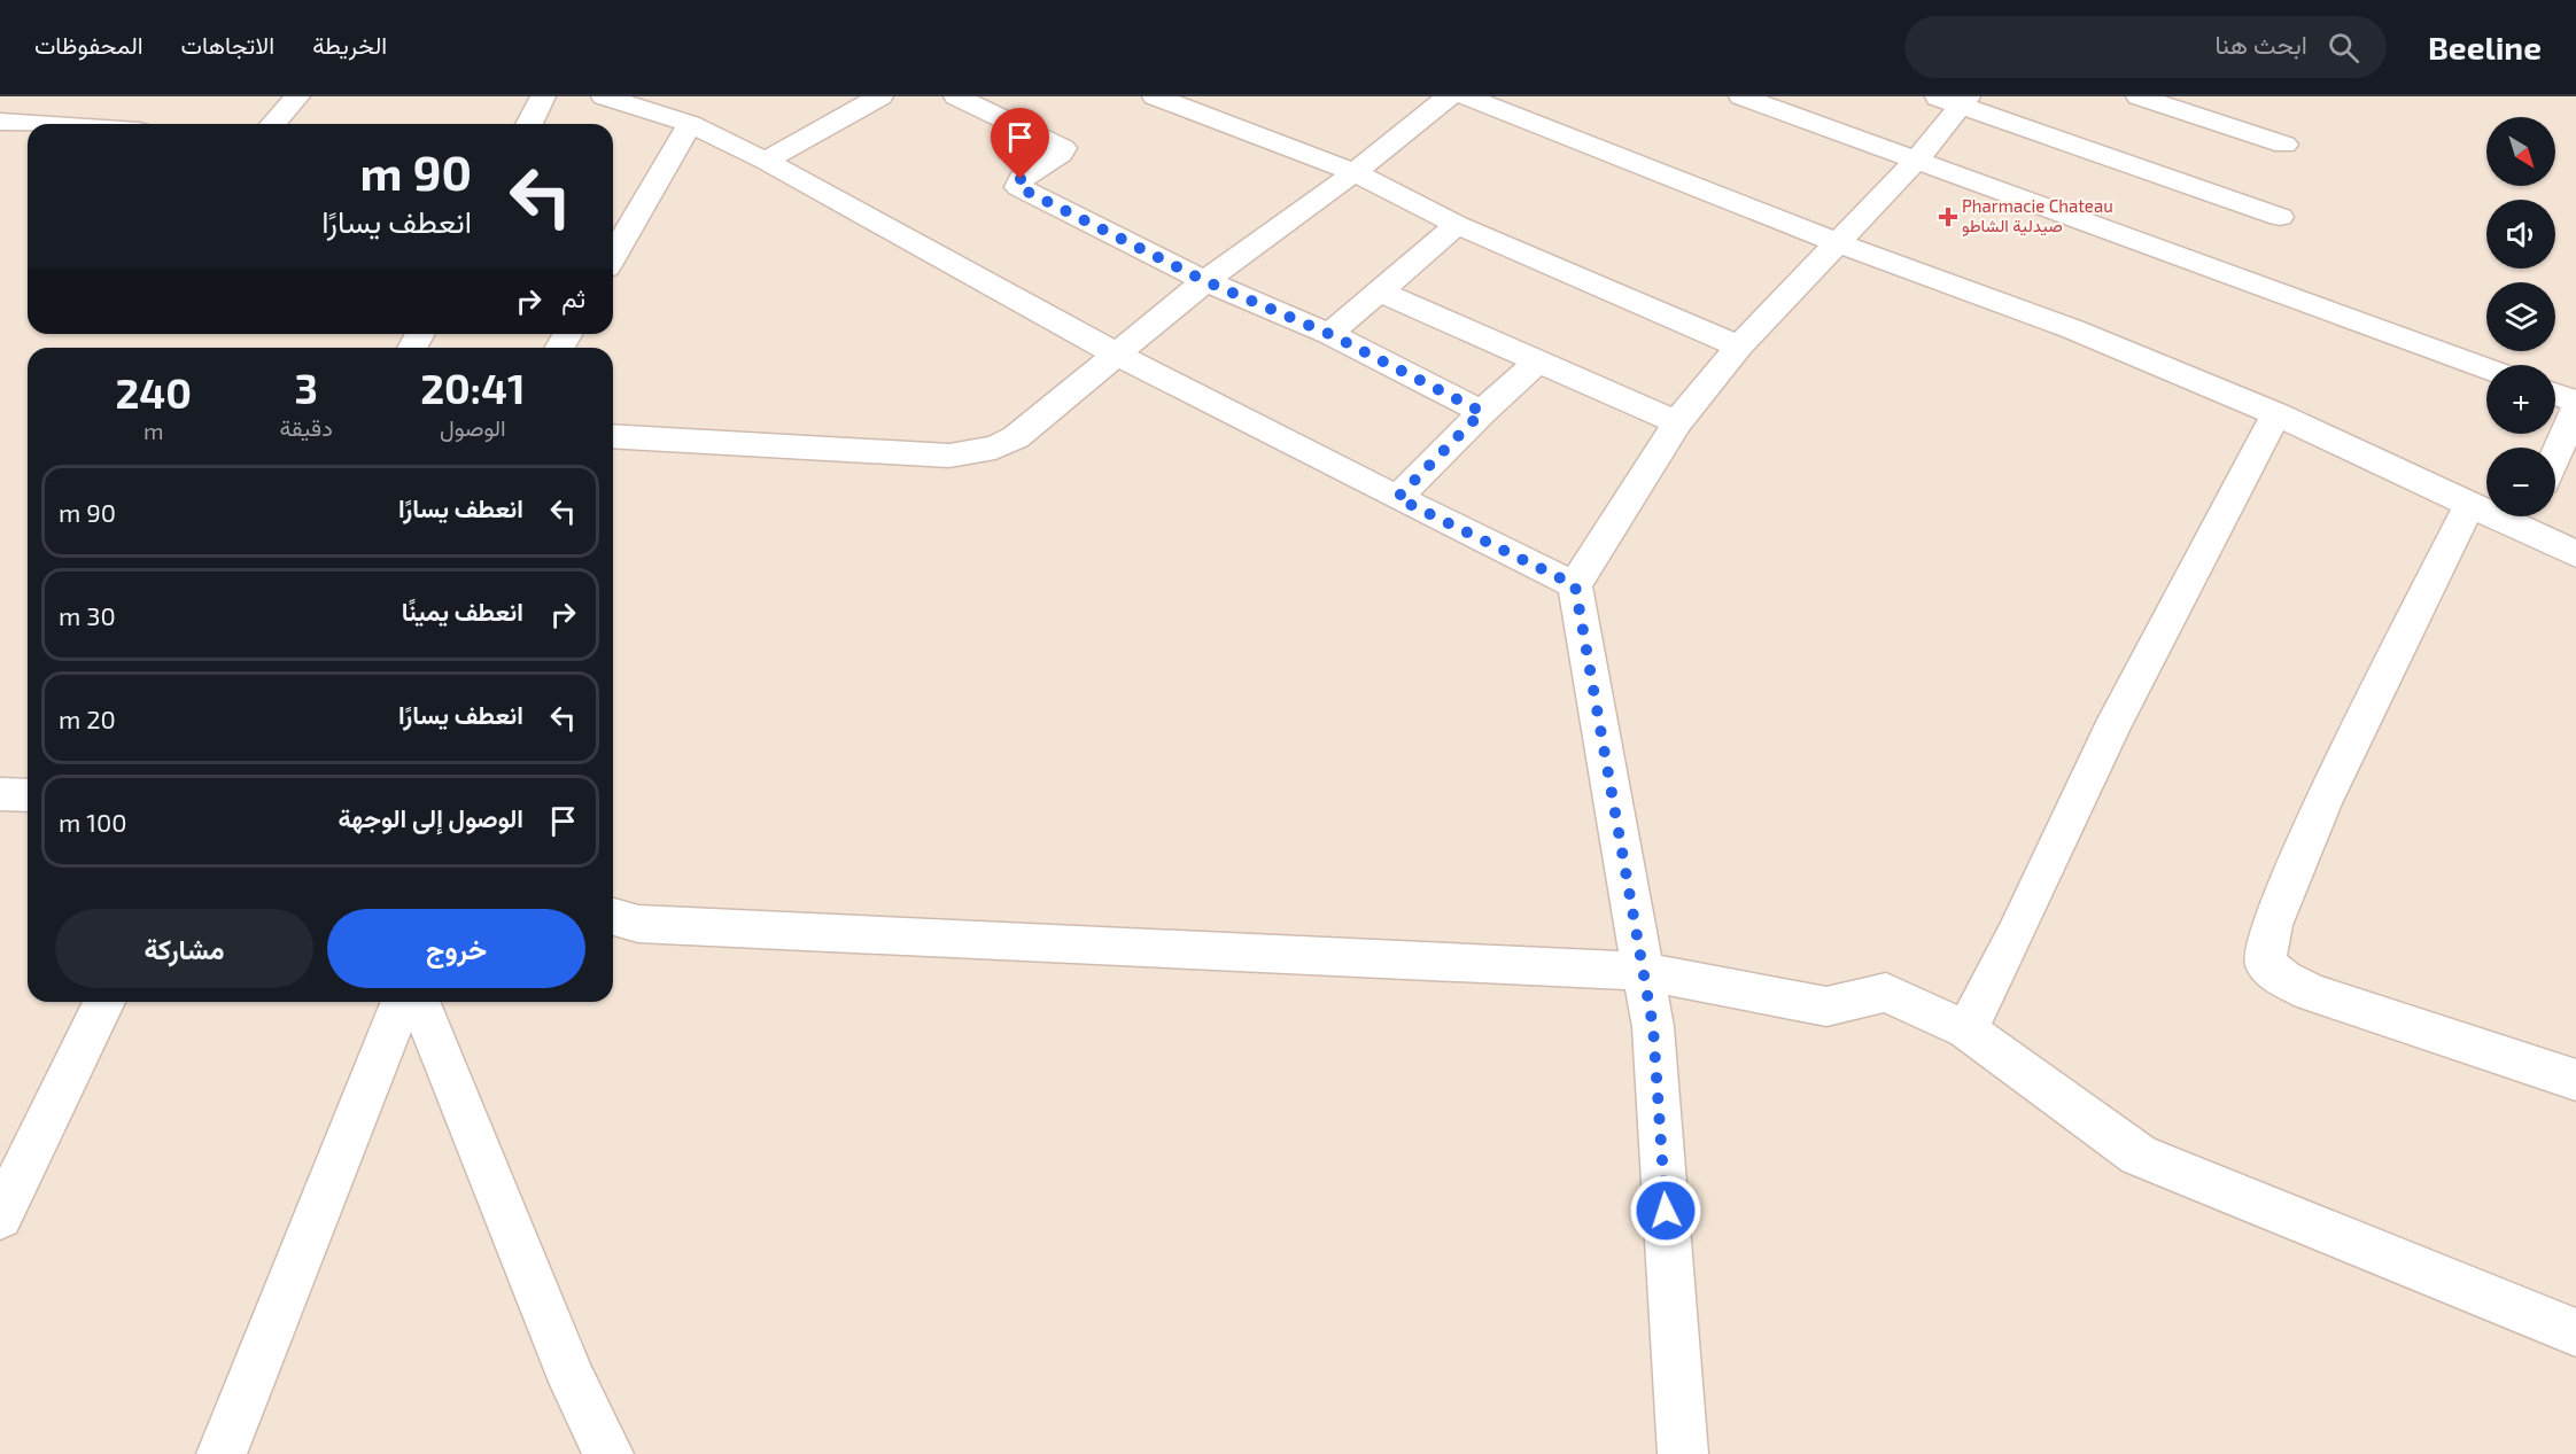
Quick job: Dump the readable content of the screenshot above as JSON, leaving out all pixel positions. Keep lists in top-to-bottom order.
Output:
{
  "places": {
    "health": ["Pharmacie Chateau صيدلية الشاطو"]
  },
  "north": "bottom right",
  "page": {
    "header": "Beeline",
    "search": "ابحث هنا",
    "nav": ["الخريطة", "الاتجاهات", "المحفوظات"],
    "map_buttons": ["+", "−"],
    "turn": ["90 m", "انعطف يسارًا"],
    "then": "ثم",
    "eta": [
      "20:41",
      "الوصول",
      "3",
      "دقيقة",
      "240",
      "m"
    ],
    "list": [
      {
        "name": "انعطف يسارًا",
        "value": "90 m"
      },
      {
        "name": "انعطف يمينًا",
        "value": "30 m"
      },
      {
        "name": "انعطف يسارًا",
        "value": "20 m"
      },
      {
        "name": "الوصول إلى الوجهة",
        "value": "100 m"
      }
    ],
    "buttons": ["خروج", "مشاركة"]
  }
}
